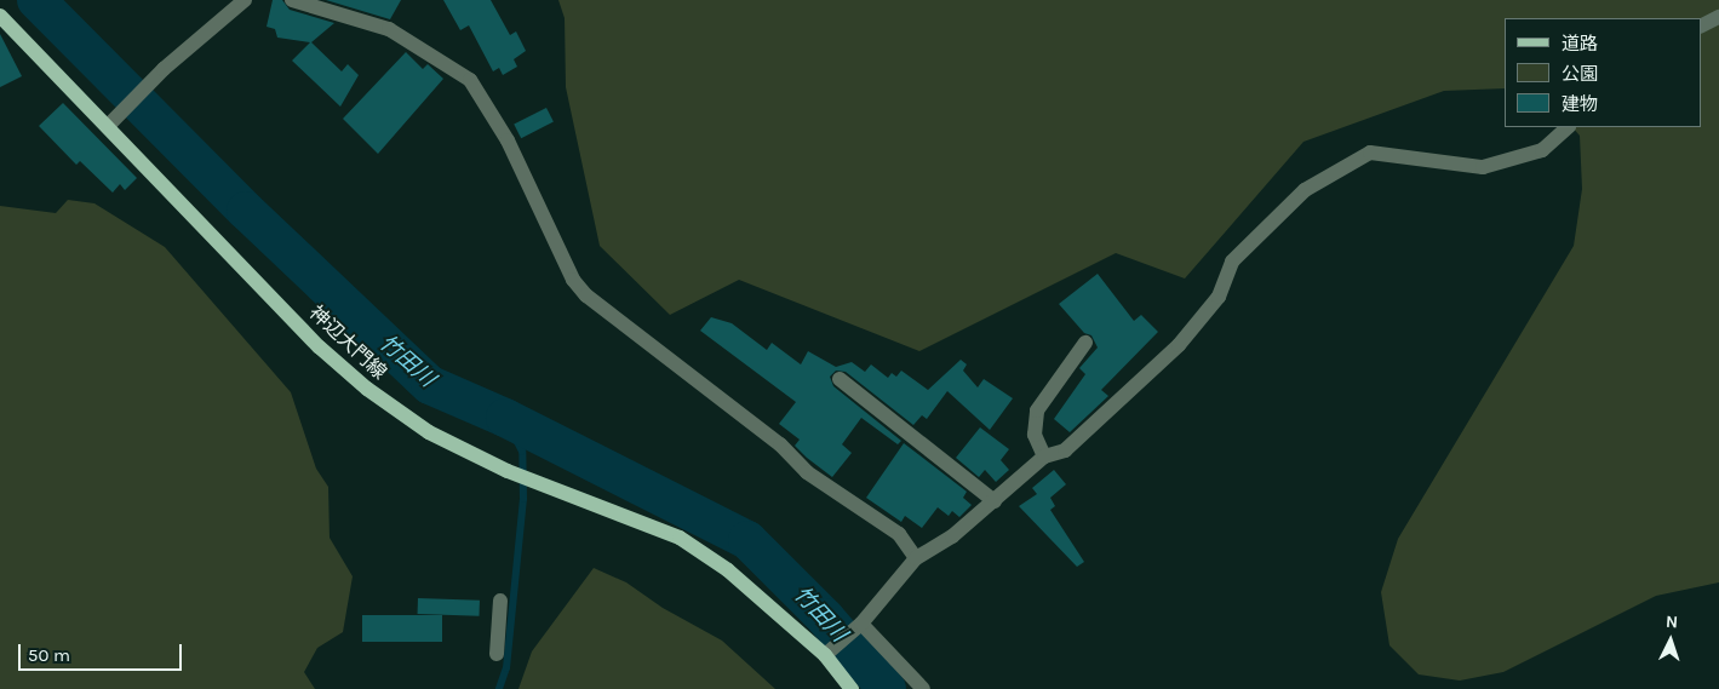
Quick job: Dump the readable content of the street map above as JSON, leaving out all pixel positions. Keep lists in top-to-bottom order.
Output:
{
  "streets": {
    "main road": ["神辺大門線"]
  },
  "water": ["竹田川"],
  "legend": ["道路", "公園", "建物"],
  "scale_bar": "50 m",
  "north": "top"
}
